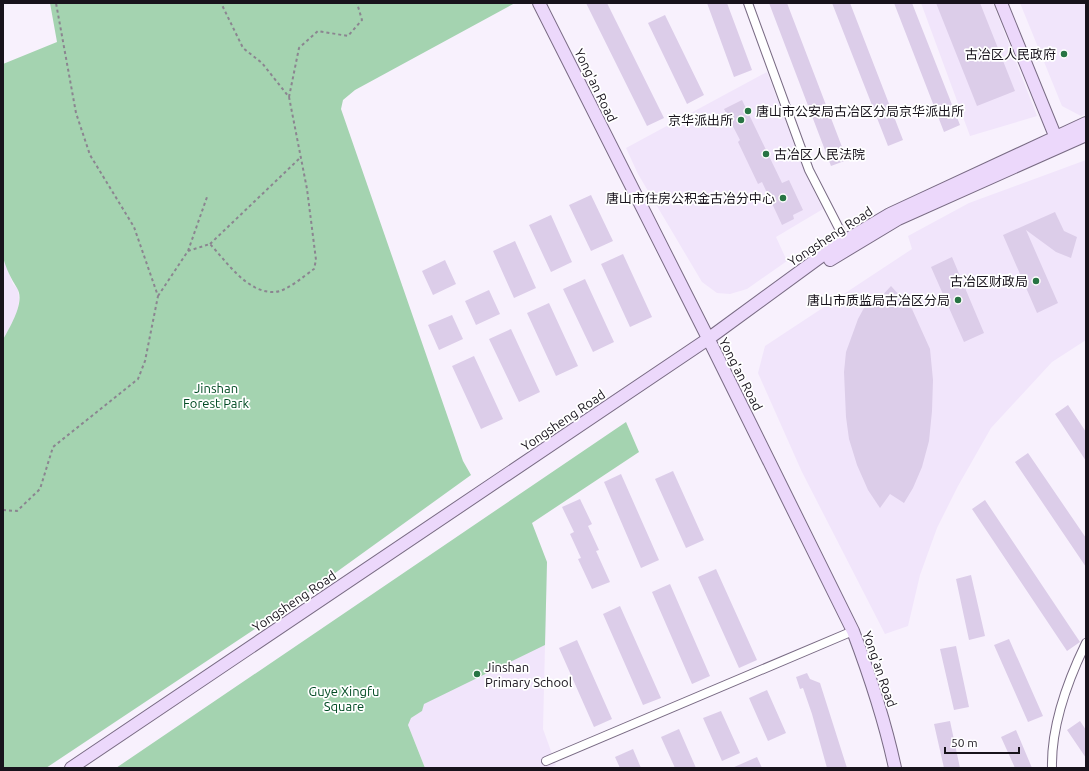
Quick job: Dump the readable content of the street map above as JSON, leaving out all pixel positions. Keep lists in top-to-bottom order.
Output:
{
  "streets": {
    "main road": ["Yong'an Road", "Yongsheng Road"]
  },
  "crossings": [
    ["Yong'an Road", "Yongsheng Road"]
  ],
  "parks": ["Jinshan Forest Park", "Guye Xingfu Square"],
  "places": [
    "古冶区人民政府",
    "唐山市公安局古冶区分局京华派出所",
    "京华派出所",
    "古冶区人民法院",
    "唐山市住房公积金古冶分中心",
    "古冶区财政局",
    "唐山市质监局古冶区分局",
    "Jinshan Primary School"
  ],
  "scale_bar": "50 m"
}
